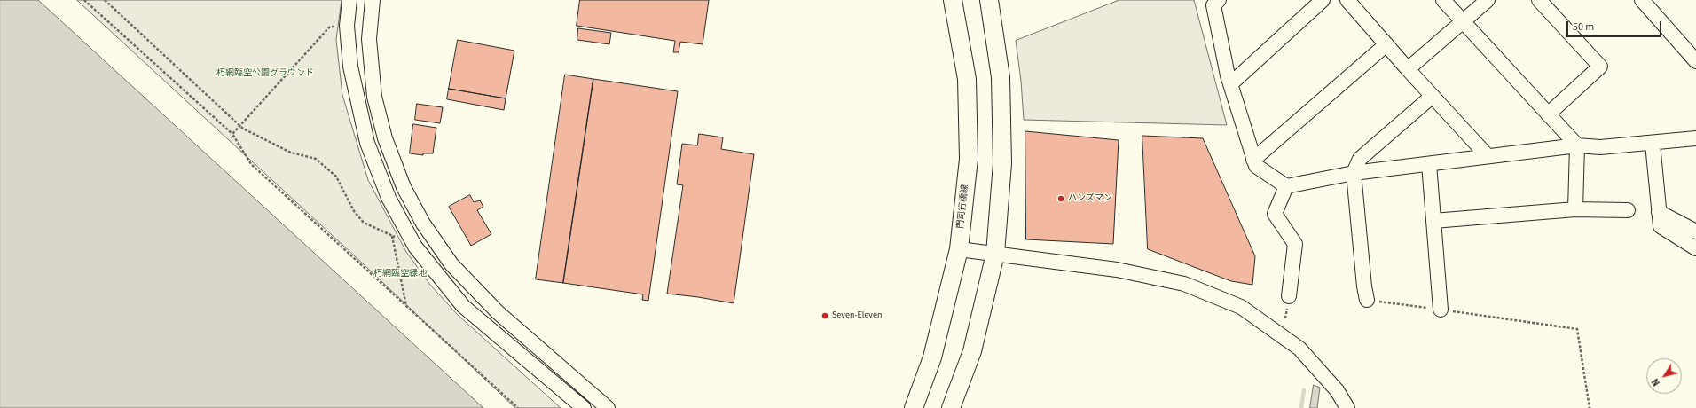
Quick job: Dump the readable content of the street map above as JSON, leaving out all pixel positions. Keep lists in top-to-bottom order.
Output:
{
  "streets": {
    "main road": ["門司行橋線"]
  },
  "parks": ["朽網臨空公園グラウンド", "朽網臨空緑地"],
  "places": ["ハンズマン", "Seven-Eleven"],
  "scale_bar": "50 m",
  "north": "bottom left"
}
